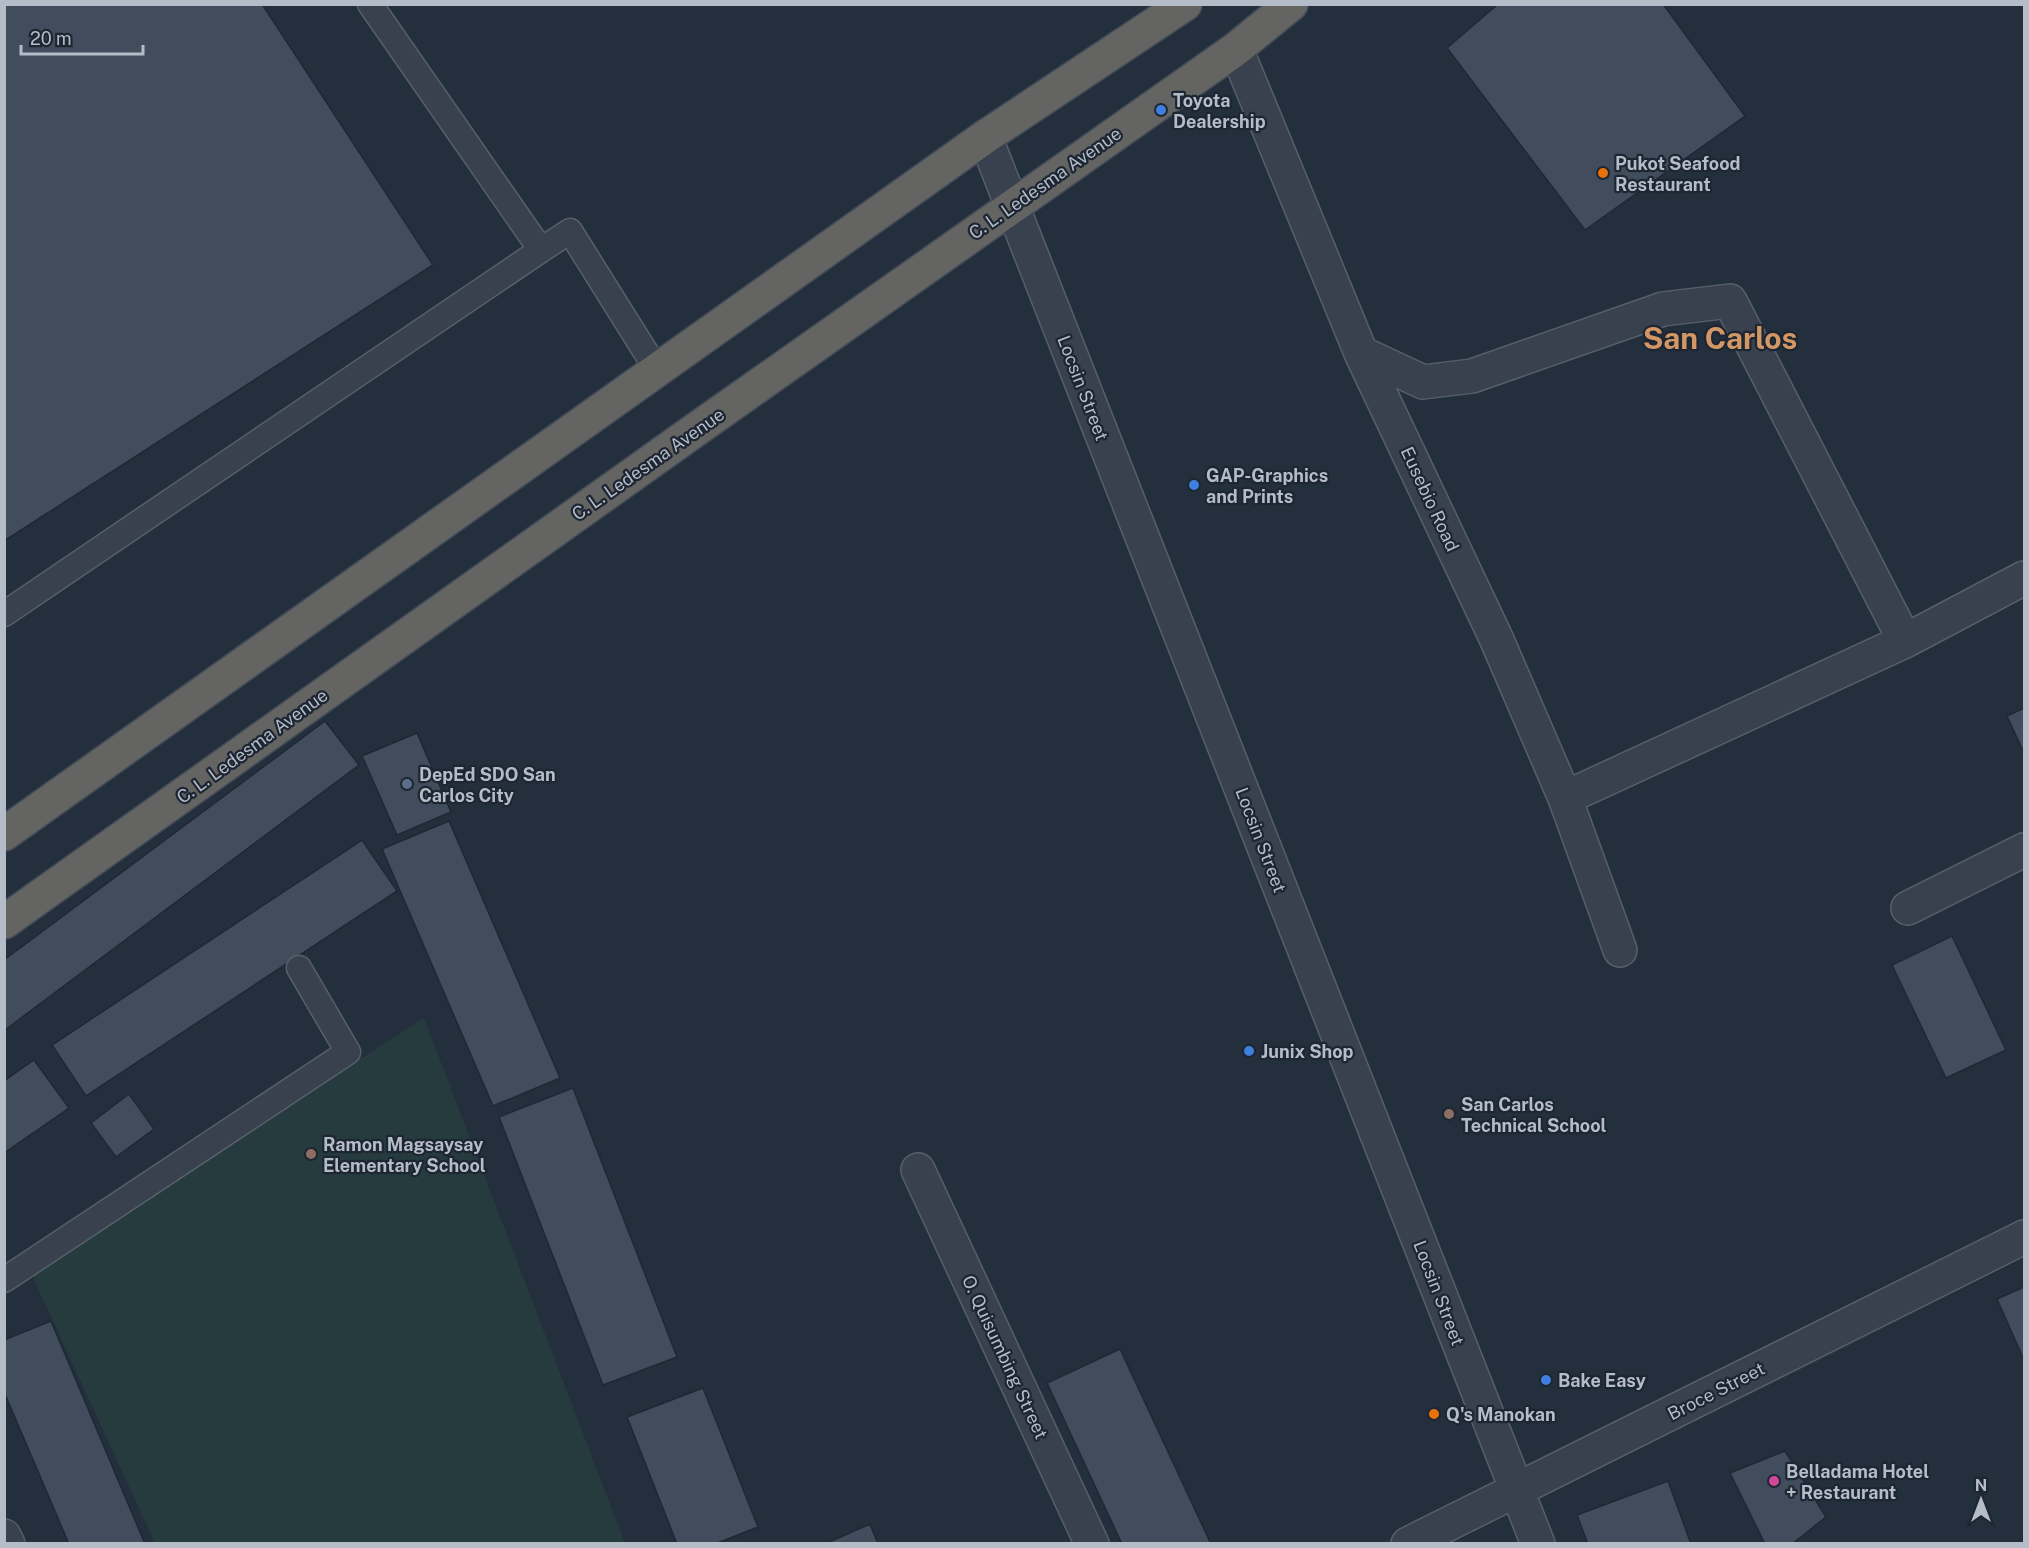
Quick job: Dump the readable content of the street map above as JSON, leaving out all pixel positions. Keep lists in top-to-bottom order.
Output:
{
  "streets": {
    "highway": ["C. L. Ledesma Avenue"],
    "street": [
      "Locsin Street",
      "Eusebio Road",
      "O. Quisumbing Street",
      "Broce Street"
    ]
  },
  "crossings": [
    ["C. L. Ledesma Avenue", "Locsin Street"],
    ["C. L. Ledesma Avenue", "Eusebio Road"],
    ["Locsin Street", "Broce Street"]
  ],
  "districts": ["San Carlos"],
  "places": [
    "Toyota Dealership",
    "Pukot Seafood Restaurant",
    "GAP-Graphics and Prints",
    "DepEd SDO San Carlos City",
    "Junix Shop",
    "San Carlos Technical School",
    "Ramon Magsaysay Elementary School",
    "Bake Easy",
    "Q's Manokan",
    "Belladama Hotel + Restaurant"
  ],
  "scale_bar": "20 m",
  "north": "top"
}
